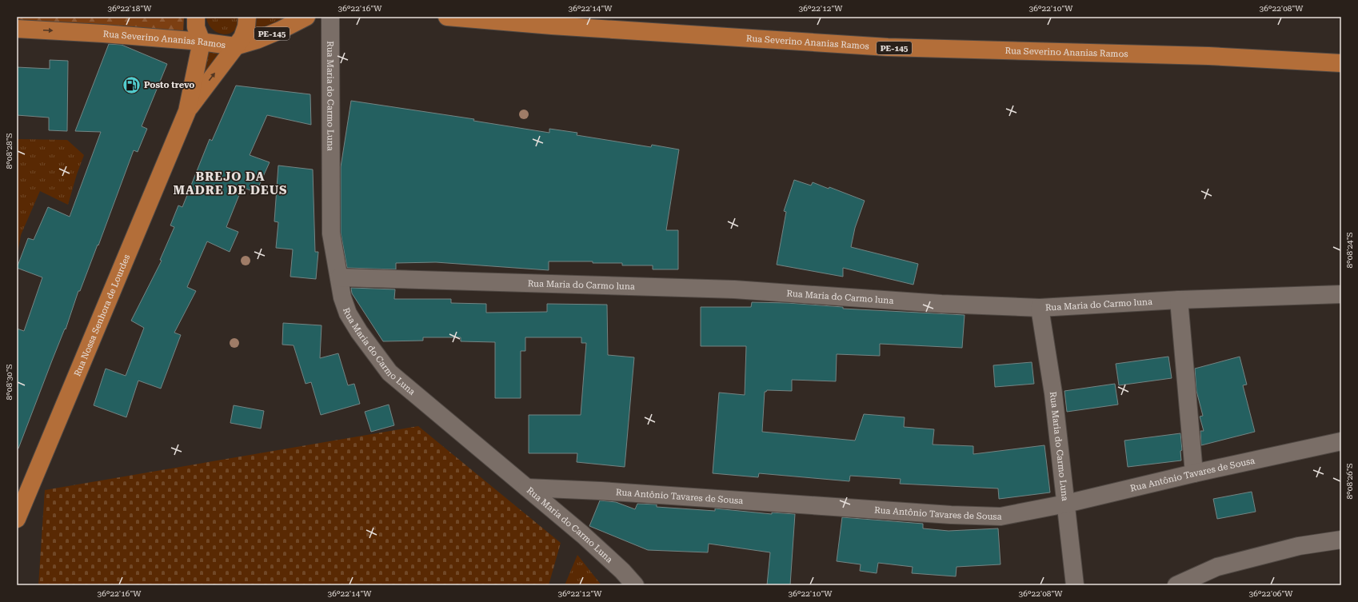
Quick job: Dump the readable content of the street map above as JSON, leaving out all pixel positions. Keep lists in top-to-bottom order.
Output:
{
  "streets": {
    "main road": ["PE-145", "Rua Severino Ananias Ramos", "Rua Nossa Senhora de Lourdes"],
    "street": ["Rua Maria do Carmo Luna", "Rua Maria do Carmo luna", "Rua Antônio Tavares de Sousa"]
  },
  "crossings": [
    ["Rua Maria do Carmo Luna", "Rua Maria do Carmo luna"],
    ["Rua Maria do Carmo Luna", "Rua Antônio Tavares de Sousa"]
  ],
  "districts": ["BREJO DA MADRE DE DEUS"],
  "places": {
    "fuel station": ["Posto trevo"]
  },
  "coordinates": [
    "36°22'18\"W",
    "36°22'16\"W",
    "36°22'14\"W",
    "36°22'12\"W",
    "36°22'10\"W",
    "36°22'08\"W",
    "8°08'28\"S",
    "8°08'24\"S",
    "8°08'30\"S",
    "8°08'26\"S",
    "36°22'06\"W"
  ]
}
